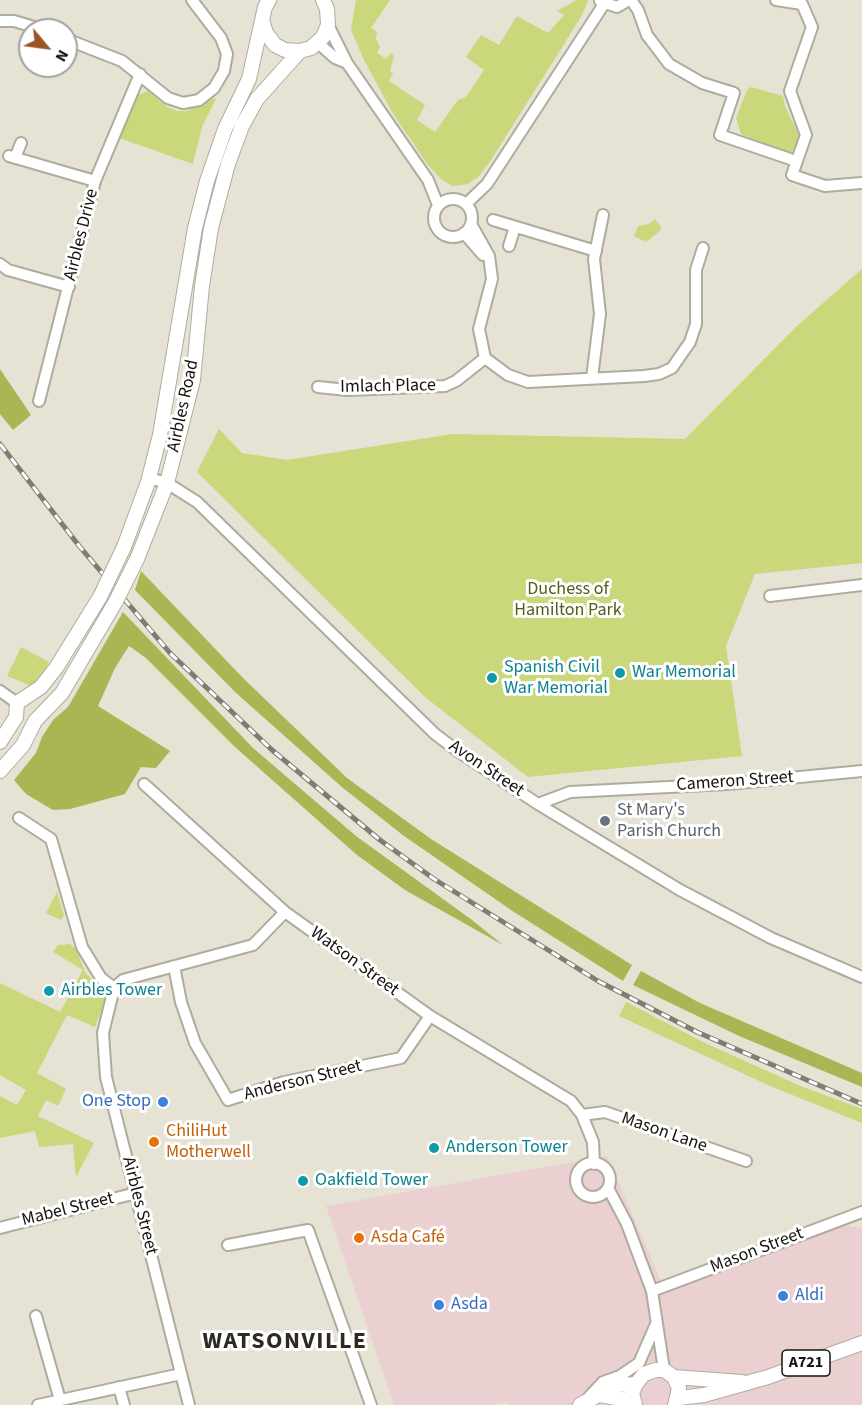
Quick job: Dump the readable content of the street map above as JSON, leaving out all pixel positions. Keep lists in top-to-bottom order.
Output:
{
  "streets": {
    "main road": ["Airbles Road", "A721"],
    "street": [
      "Airbles Drive",
      "Imlach Place",
      "Avon Street",
      "Cameron Street",
      "Watson Street",
      "Anderson Street",
      "Mason Lane",
      "Airbles Street",
      "Mabel Street",
      "Mason Street"
    ]
  },
  "crossings": [
    ["Airbles Road", "Avon Street"],
    ["Avon Street", "Cameron Street"],
    ["Watson Street", "Anderson Street"],
    ["Watson Street", "Mason Lane"],
    ["Airbles Street", "Mabel Street"]
  ],
  "districts": ["WATSONVILLE"],
  "parks": ["Duchess of Hamilton Park"],
  "places": [
    "War Memorial",
    "Spanish Civil War Memorial",
    "St Mary's Parish Church",
    "Airbles Tower",
    "One Stop",
    "ChiliHut Motherwell",
    "Anderson Tower",
    "Oakfield Tower",
    "Asda Café",
    "Aldi",
    "Asda"
  ],
  "north": "bottom right"
}
